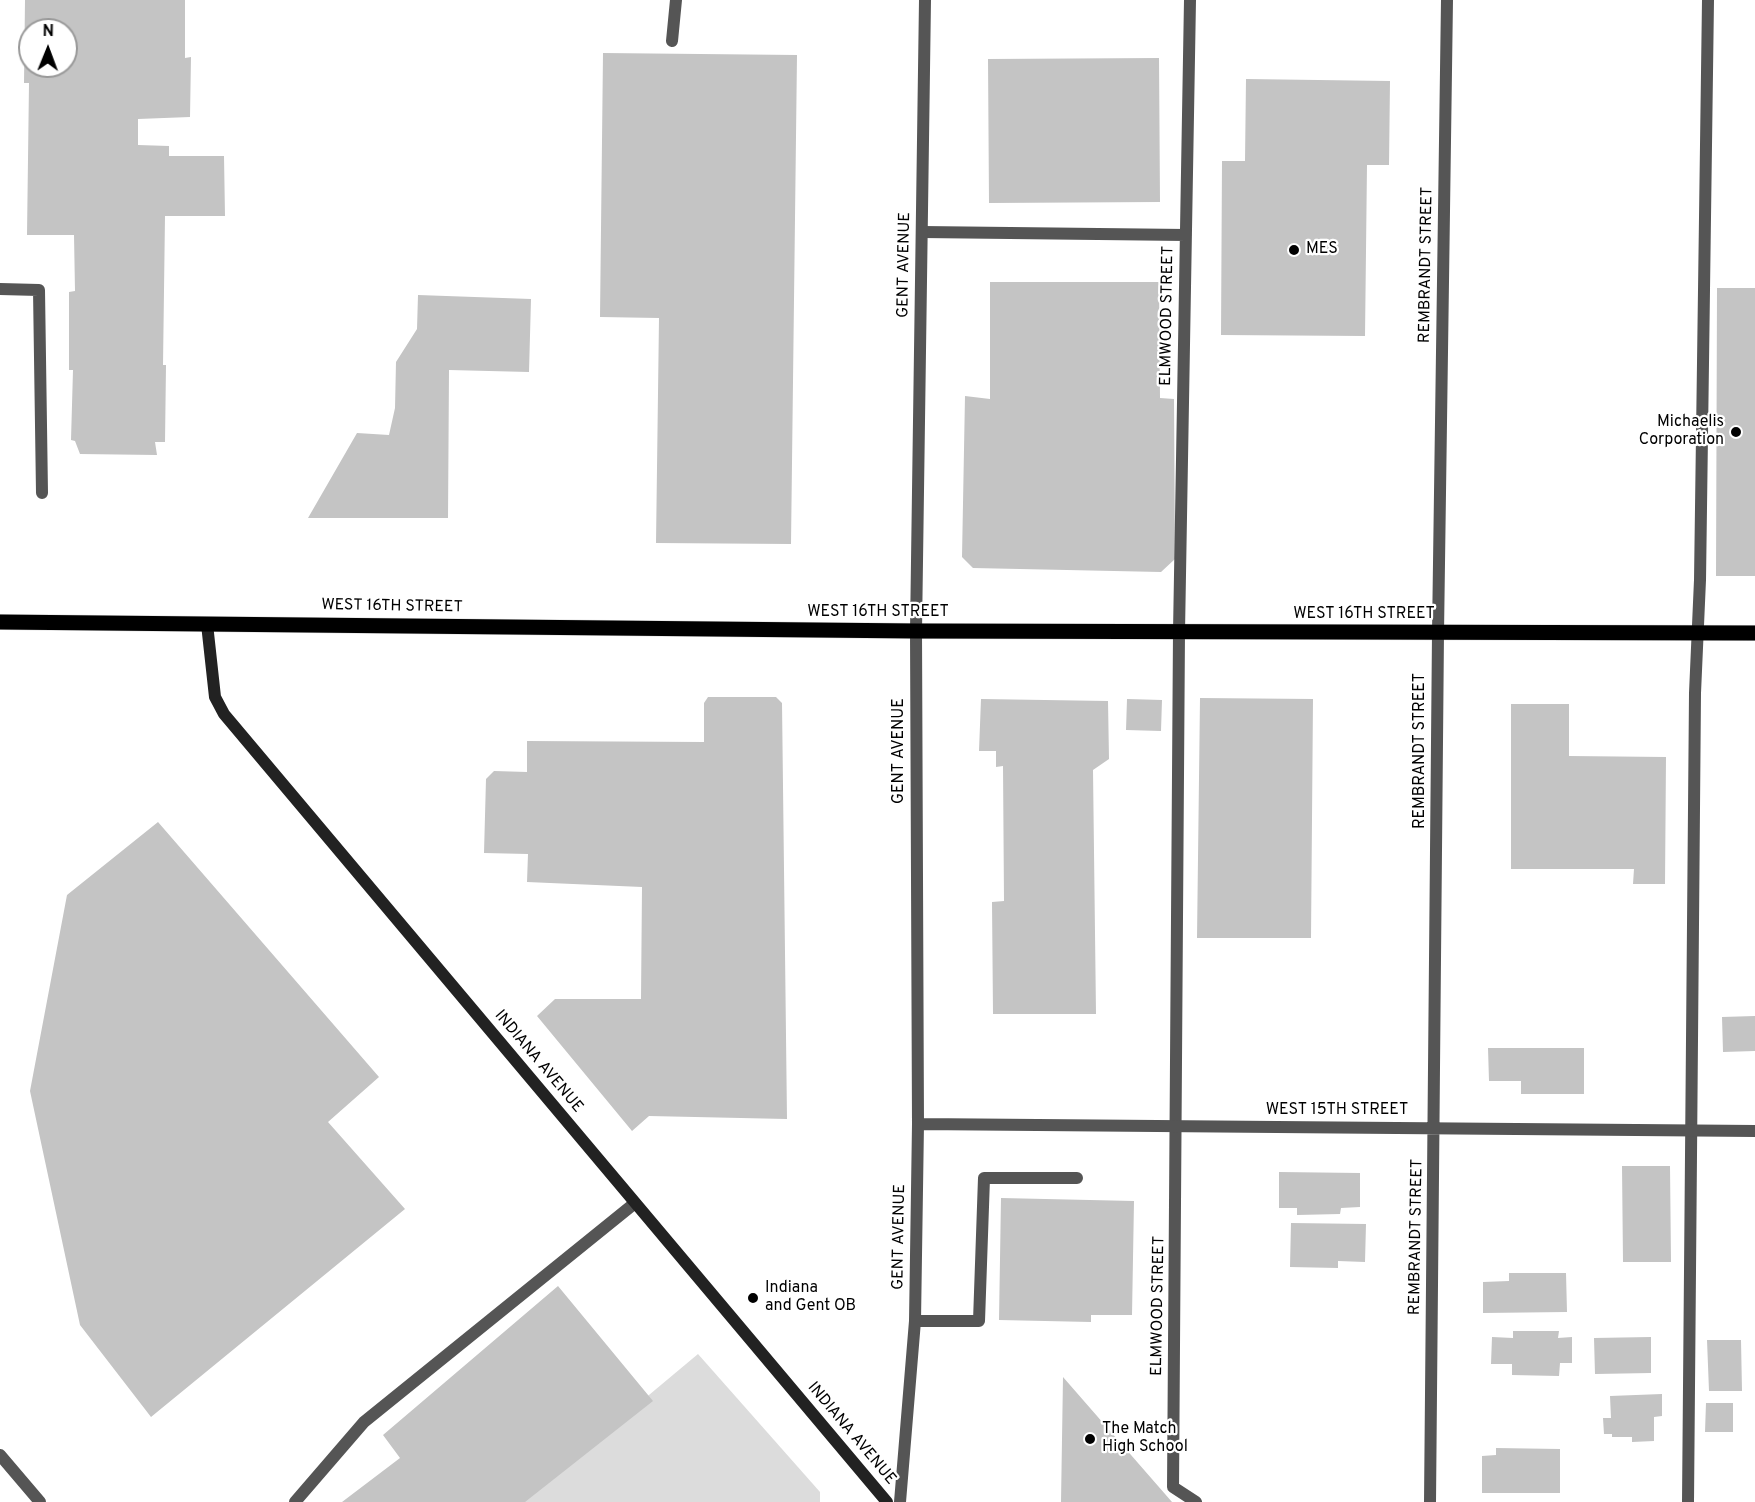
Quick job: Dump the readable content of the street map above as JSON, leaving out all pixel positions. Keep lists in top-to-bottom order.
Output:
{
  "streets": {
    "main road": ["WEST 16TH STREET", "INDIANA AVENUE"],
    "street": [
      "GENT AVENUE",
      "REMBRANDT STREET",
      "ELMWOOD STREET",
      "WEST 15TH STREET"
    ]
  },
  "crossings": [
    ["GENT AVENUE", "WEST 16TH STREET"],
    ["GENT AVENUE", "WEST 15TH STREET"],
    ["REMBRANDT STREET", "WEST 16TH STREET"],
    ["REMBRANDT STREET", "WEST 15TH STREET"],
    ["ELMWOOD STREET", "WEST 16TH STREET"],
    ["ELMWOOD STREET", "WEST 15TH STREET"],
    ["WEST 16TH STREET", "INDIANA AVENUE"]
  ],
  "places": [
    "MES",
    "Michaelis Corporation",
    "Indiana and Gent OB",
    "The Match High School"
  ],
  "north": "top"
}
